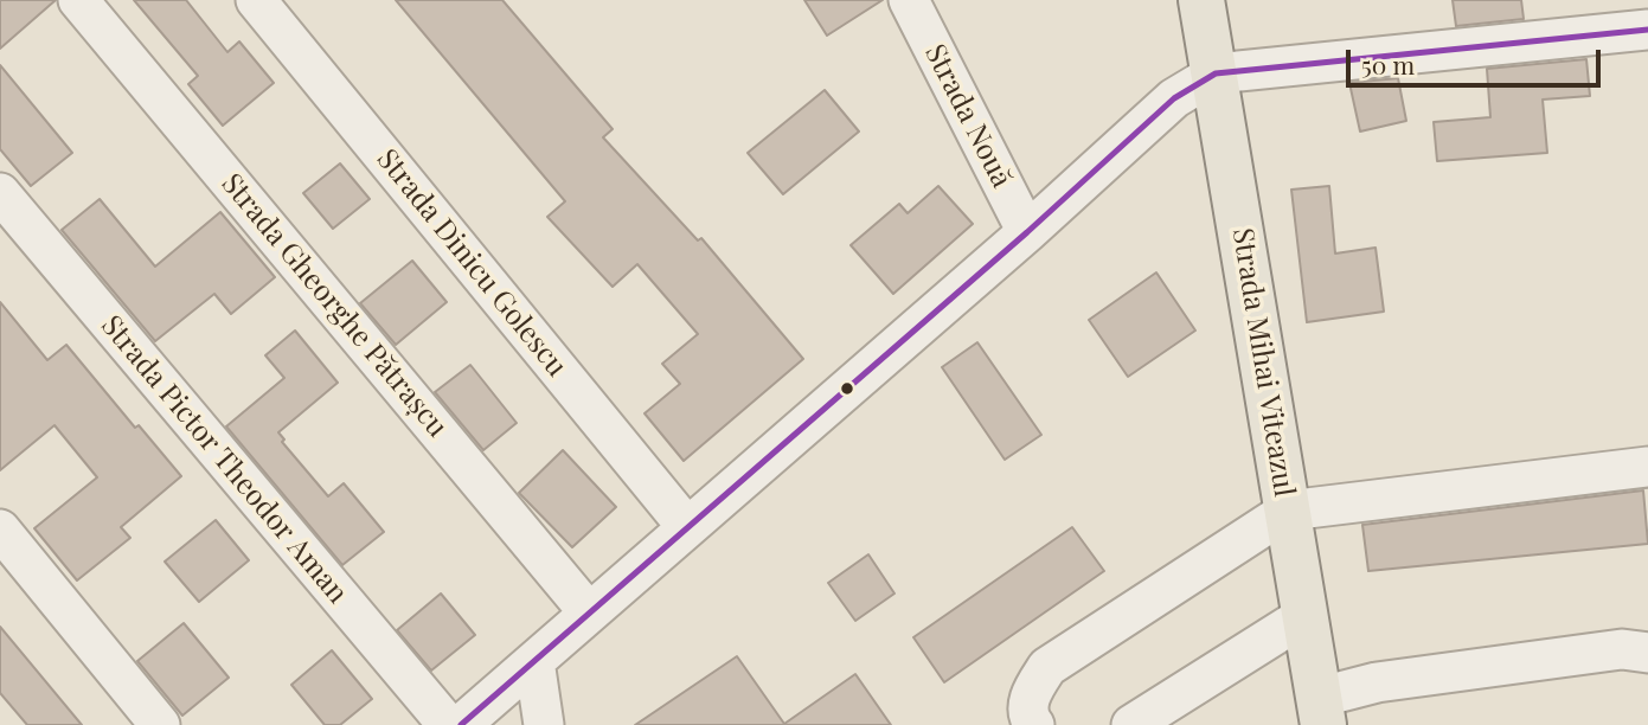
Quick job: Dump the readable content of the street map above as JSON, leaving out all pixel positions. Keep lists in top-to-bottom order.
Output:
{
  "streets": {
    "main road": ["Strada Mihai Viteazul"],
    "street": [
      "Strada Nouă",
      "Strada Dinicu Golescu",
      "Strada Gheorghe Pătrașcu",
      "Strada Pictor Theodor Aman"
    ]
  },
  "scale_bar": "50 m"
}
